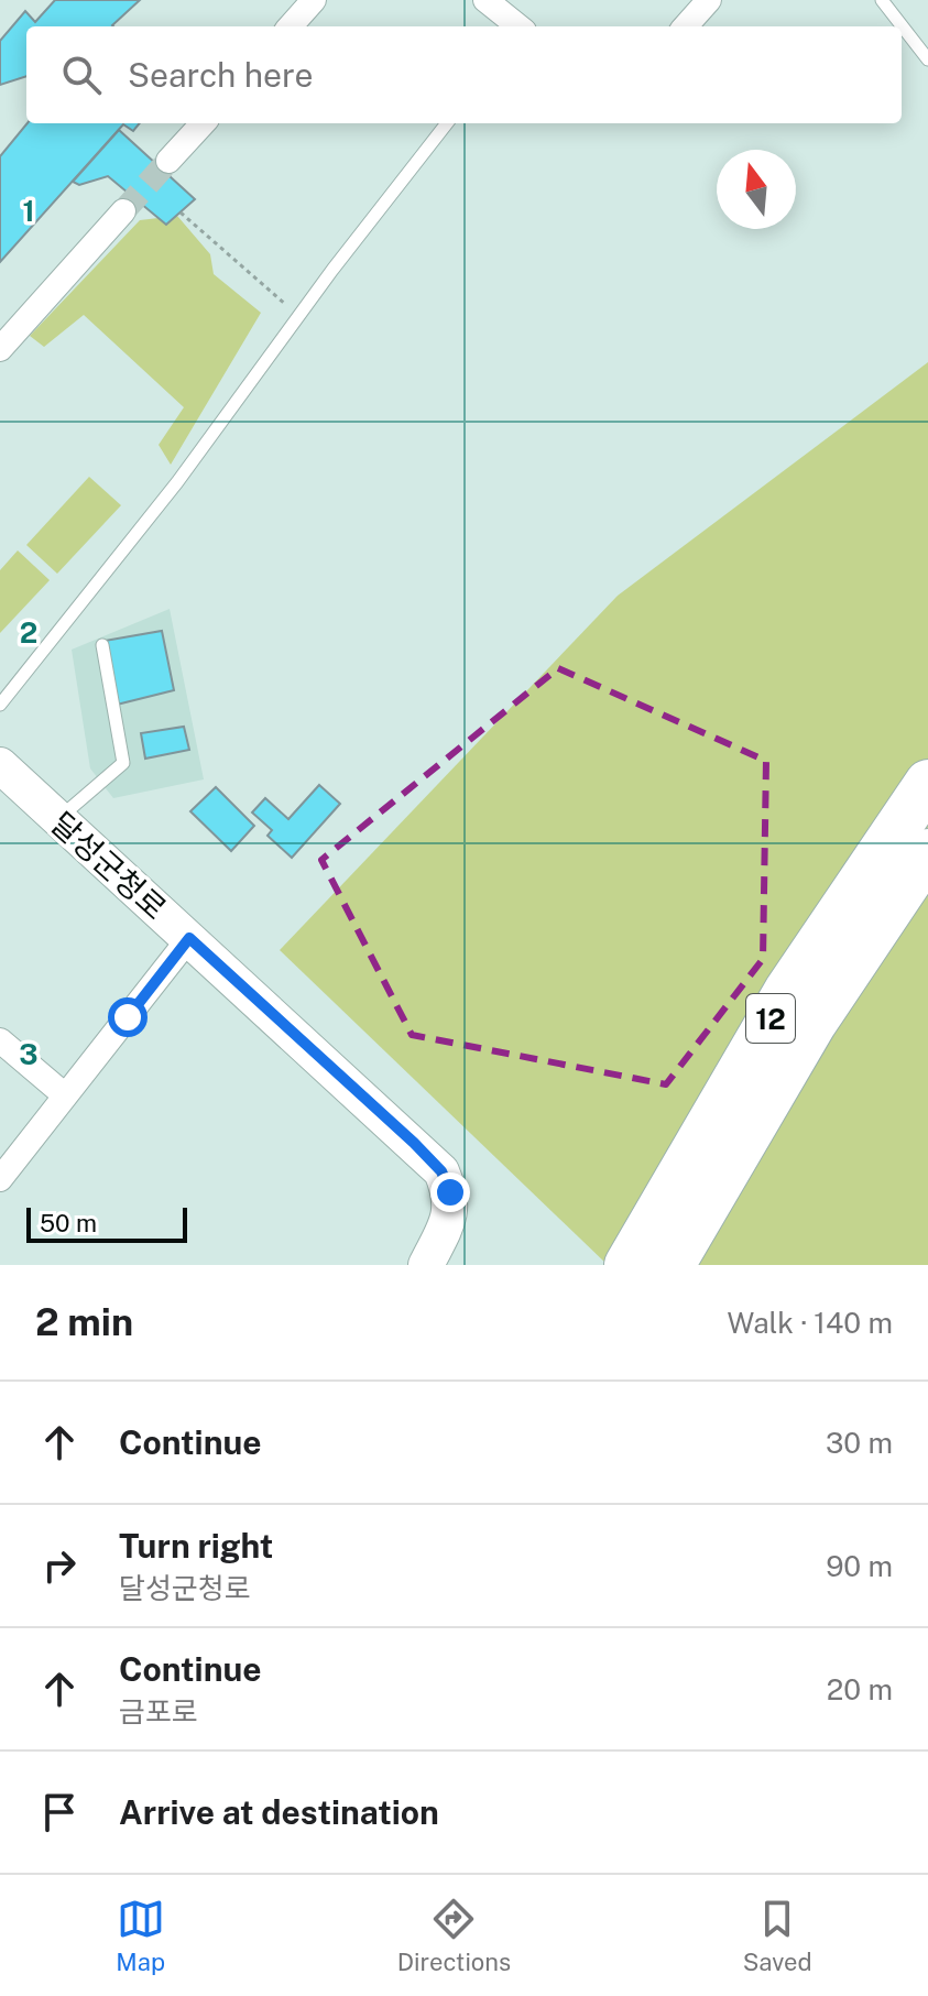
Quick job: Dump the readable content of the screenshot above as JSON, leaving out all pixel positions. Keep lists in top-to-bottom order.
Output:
{
  "streets": {
    "highway": ["12"],
    "street": ["달성군청로"]
  },
  "scale_bar": "50 m",
  "north": "top",
  "page": {
    "search": "Search here",
    "scale": "50 m",
    "heading": ["2 min", "Walk · 140 m"],
    "list": [
      ["Continue", "30 m"],
      ["Turn right", "달성군청로", "90 m"],
      ["Continue", "금포로", "20 m"],
      "Arrive at destination"
    ],
    "nav": ["Map", "Directions", "Saved"]
  },
  "grid": {
    "rows": ["1", "2", "3"]
  }
}
